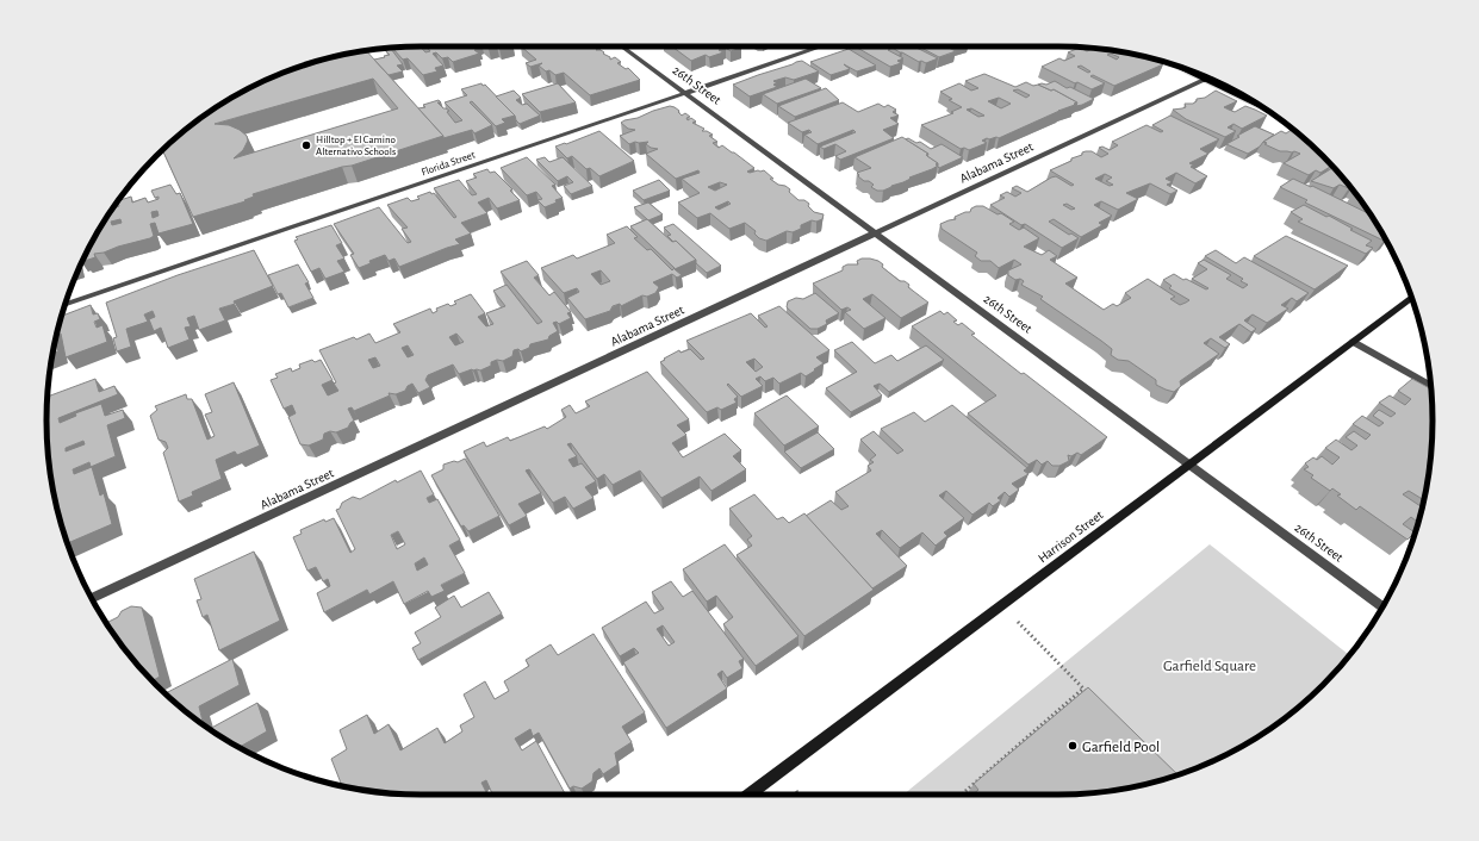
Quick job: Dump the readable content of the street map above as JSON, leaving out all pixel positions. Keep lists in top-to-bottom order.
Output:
{
  "streets": {
    "street": [
      "26th Street",
      "Alabama Street",
      "Florida Street",
      "Harrison Street"
    ]
  },
  "crossings": [
    ["26th Street", "Alabama Street"],
    ["26th Street", "Florida Street"],
    ["26th Street", "Harrison Street"]
  ],
  "parks": ["Garfield Square"],
  "places": ["Hilltop + El Camino Alternativo Schools", "Garfield Pool"]
}
